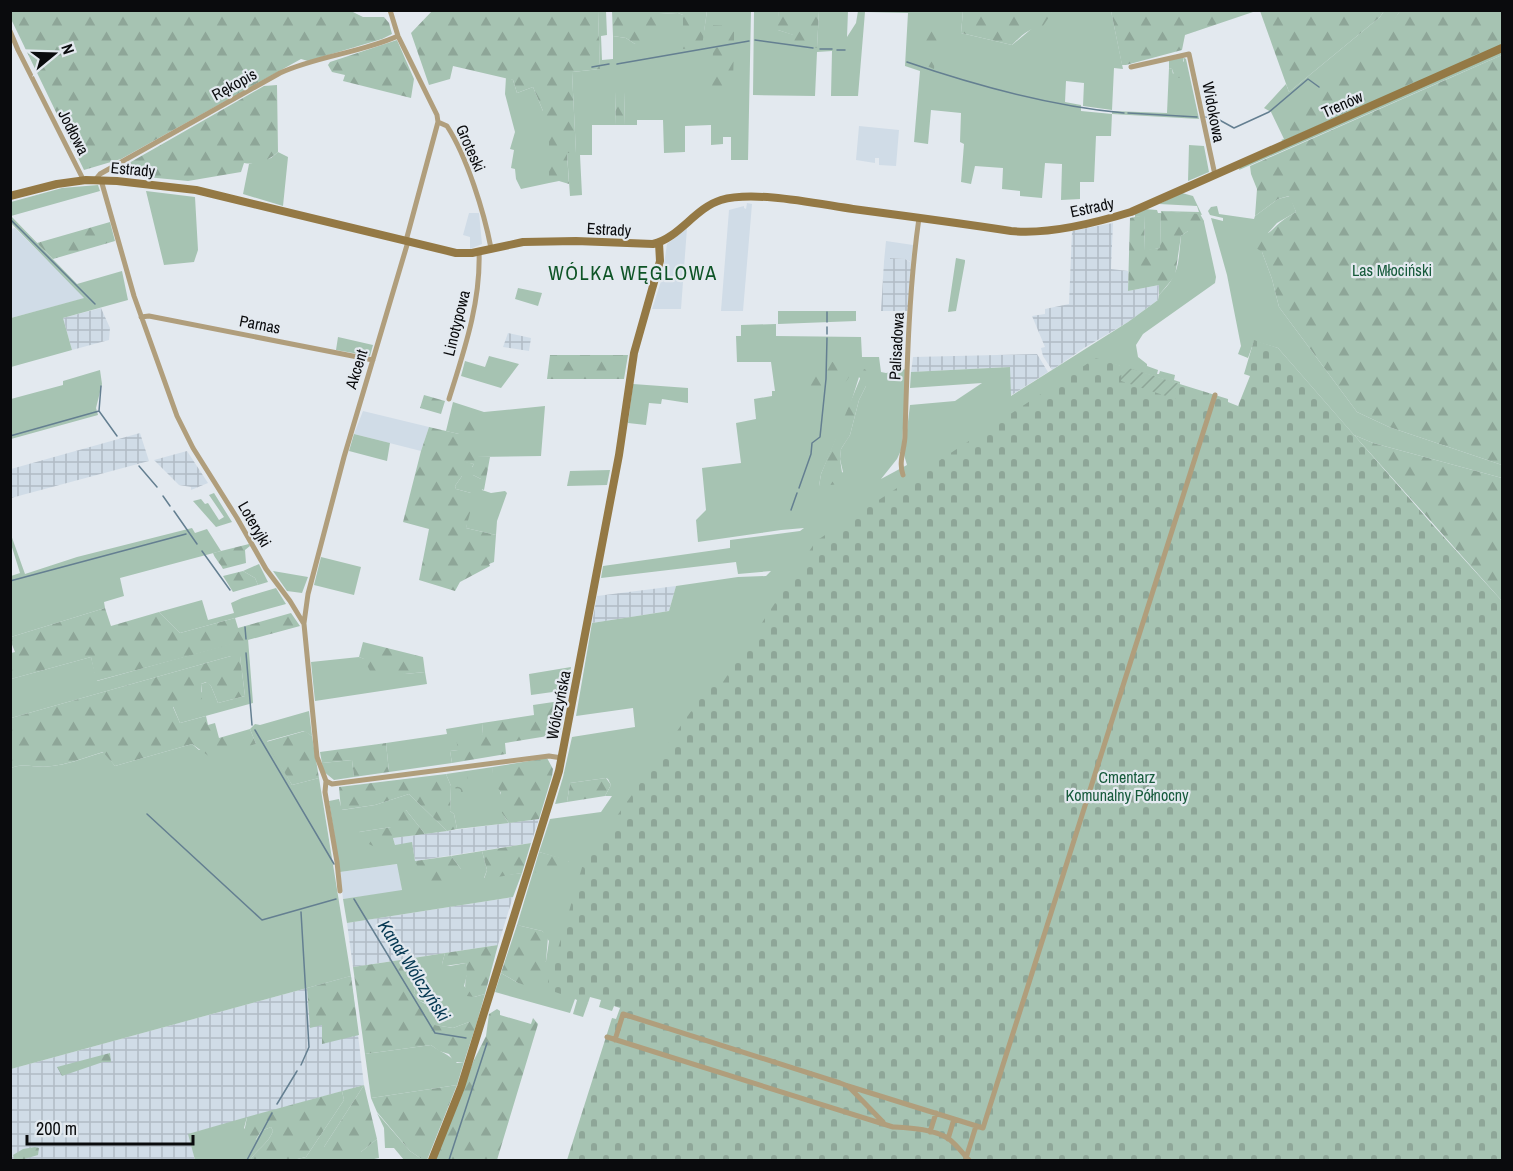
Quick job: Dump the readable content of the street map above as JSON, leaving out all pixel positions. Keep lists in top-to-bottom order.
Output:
{
  "streets": {
    "main road": ["Trenów", "Estrady", "Wólczyńska"],
    "street": [
      "Rękopis",
      "Widokowa",
      "Jodłowa",
      "Groteski",
      "Linotypowa",
      "Parnas",
      "Palisadowa",
      "Akcent",
      "Loteryjki"
    ]
  },
  "crossings": [
    ["Rękopis", "Groteski"],
    ["Rękopis", "Estrady"],
    ["Rękopis", "Loteryjki"],
    ["Trenów", "Widokowa"],
    ["Trenów", "Estrady"],
    ["Jodłowa", "Estrady"],
    ["Groteski", "Estrady"],
    ["Groteski", "Akcent"],
    ["Estrady", "Linotypowa"],
    ["Estrady", "Palisadowa"],
    ["Estrady", "Akcent"],
    ["Estrady", "Loteryjki"],
    ["Estrady", "Wólczyńska"],
    ["Parnas", "Akcent"],
    ["Parnas", "Loteryjki"],
    ["Akcent", "Loteryjki"]
  ],
  "districts": ["WÓLKA WĘGLOWA"],
  "water": ["Kanał Wólczyński"],
  "parks": ["Las Młociński", "Cmentarz Komunalny Północny"],
  "scale_bar": "200 m",
  "north": "right"
}
